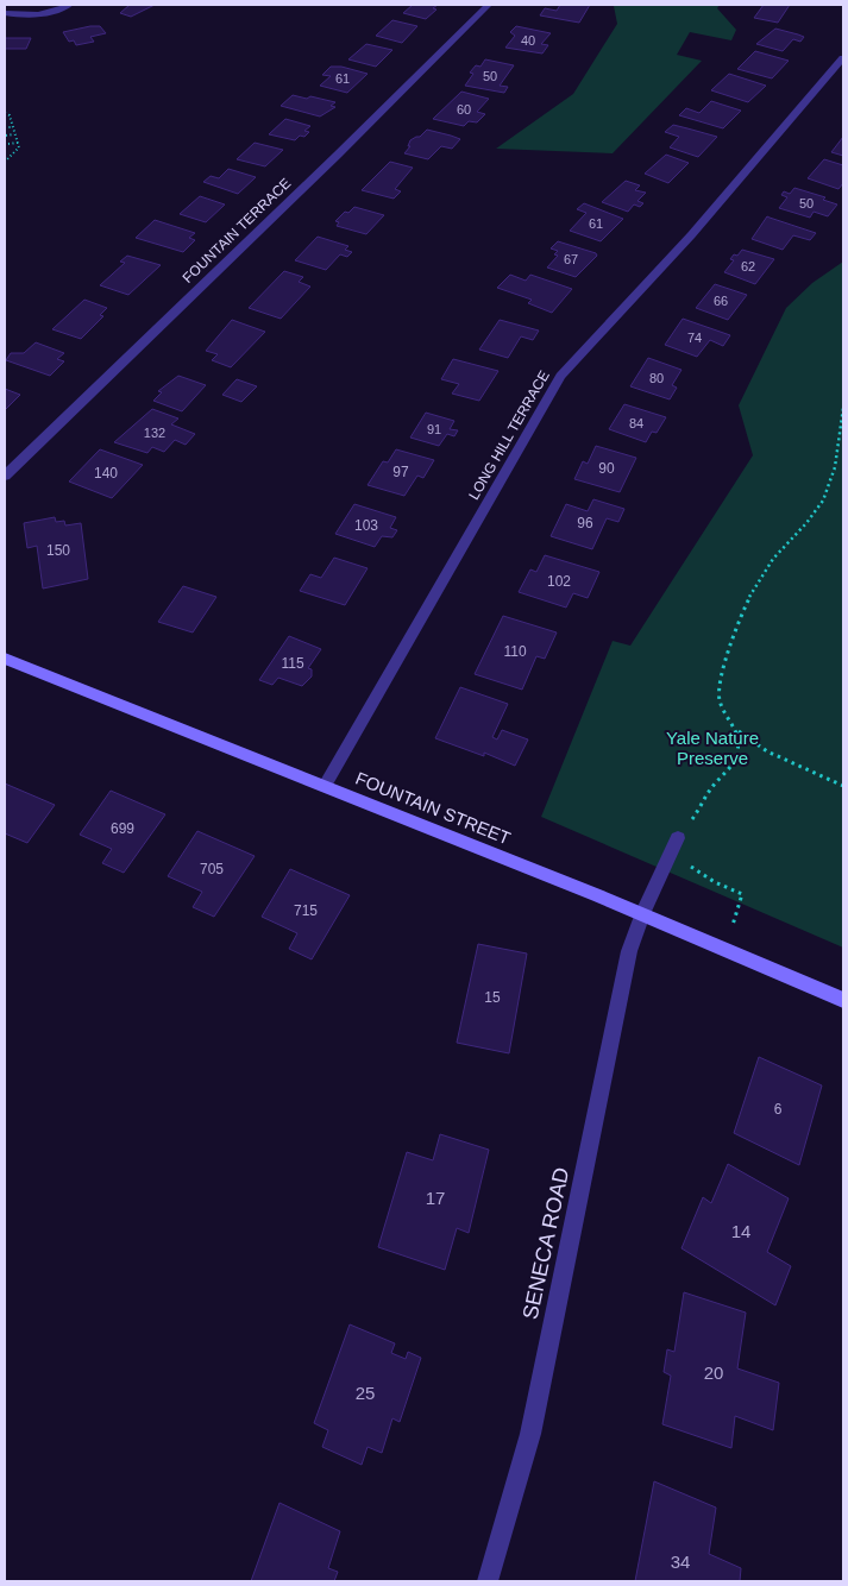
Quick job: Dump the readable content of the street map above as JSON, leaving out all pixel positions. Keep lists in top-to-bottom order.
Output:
{
  "streets": {
    "main road": ["FOUNTAIN STREET"],
    "street": ["FOUNTAIN TERRACE", "LONG HILL TERRACE", "SENECA ROAD"]
  },
  "crossings": [
    ["LONG HILL TERRACE", "FOUNTAIN STREET"],
    ["FOUNTAIN STREET", "SENECA ROAD"]
  ],
  "parks": ["Yale Nature Preserve"],
  "house_numbers": [
    "40",
    "50",
    "61",
    "60",
    "50",
    "61",
    "67",
    "62",
    "66",
    "74",
    "80",
    "84",
    "91",
    "132",
    "90",
    "97",
    "140",
    "96",
    "103",
    "150",
    "102",
    "110",
    "115",
    "699",
    "705",
    "715",
    "15",
    "6",
    "17",
    "14",
    "20",
    "25",
    "34"
  ]
}
